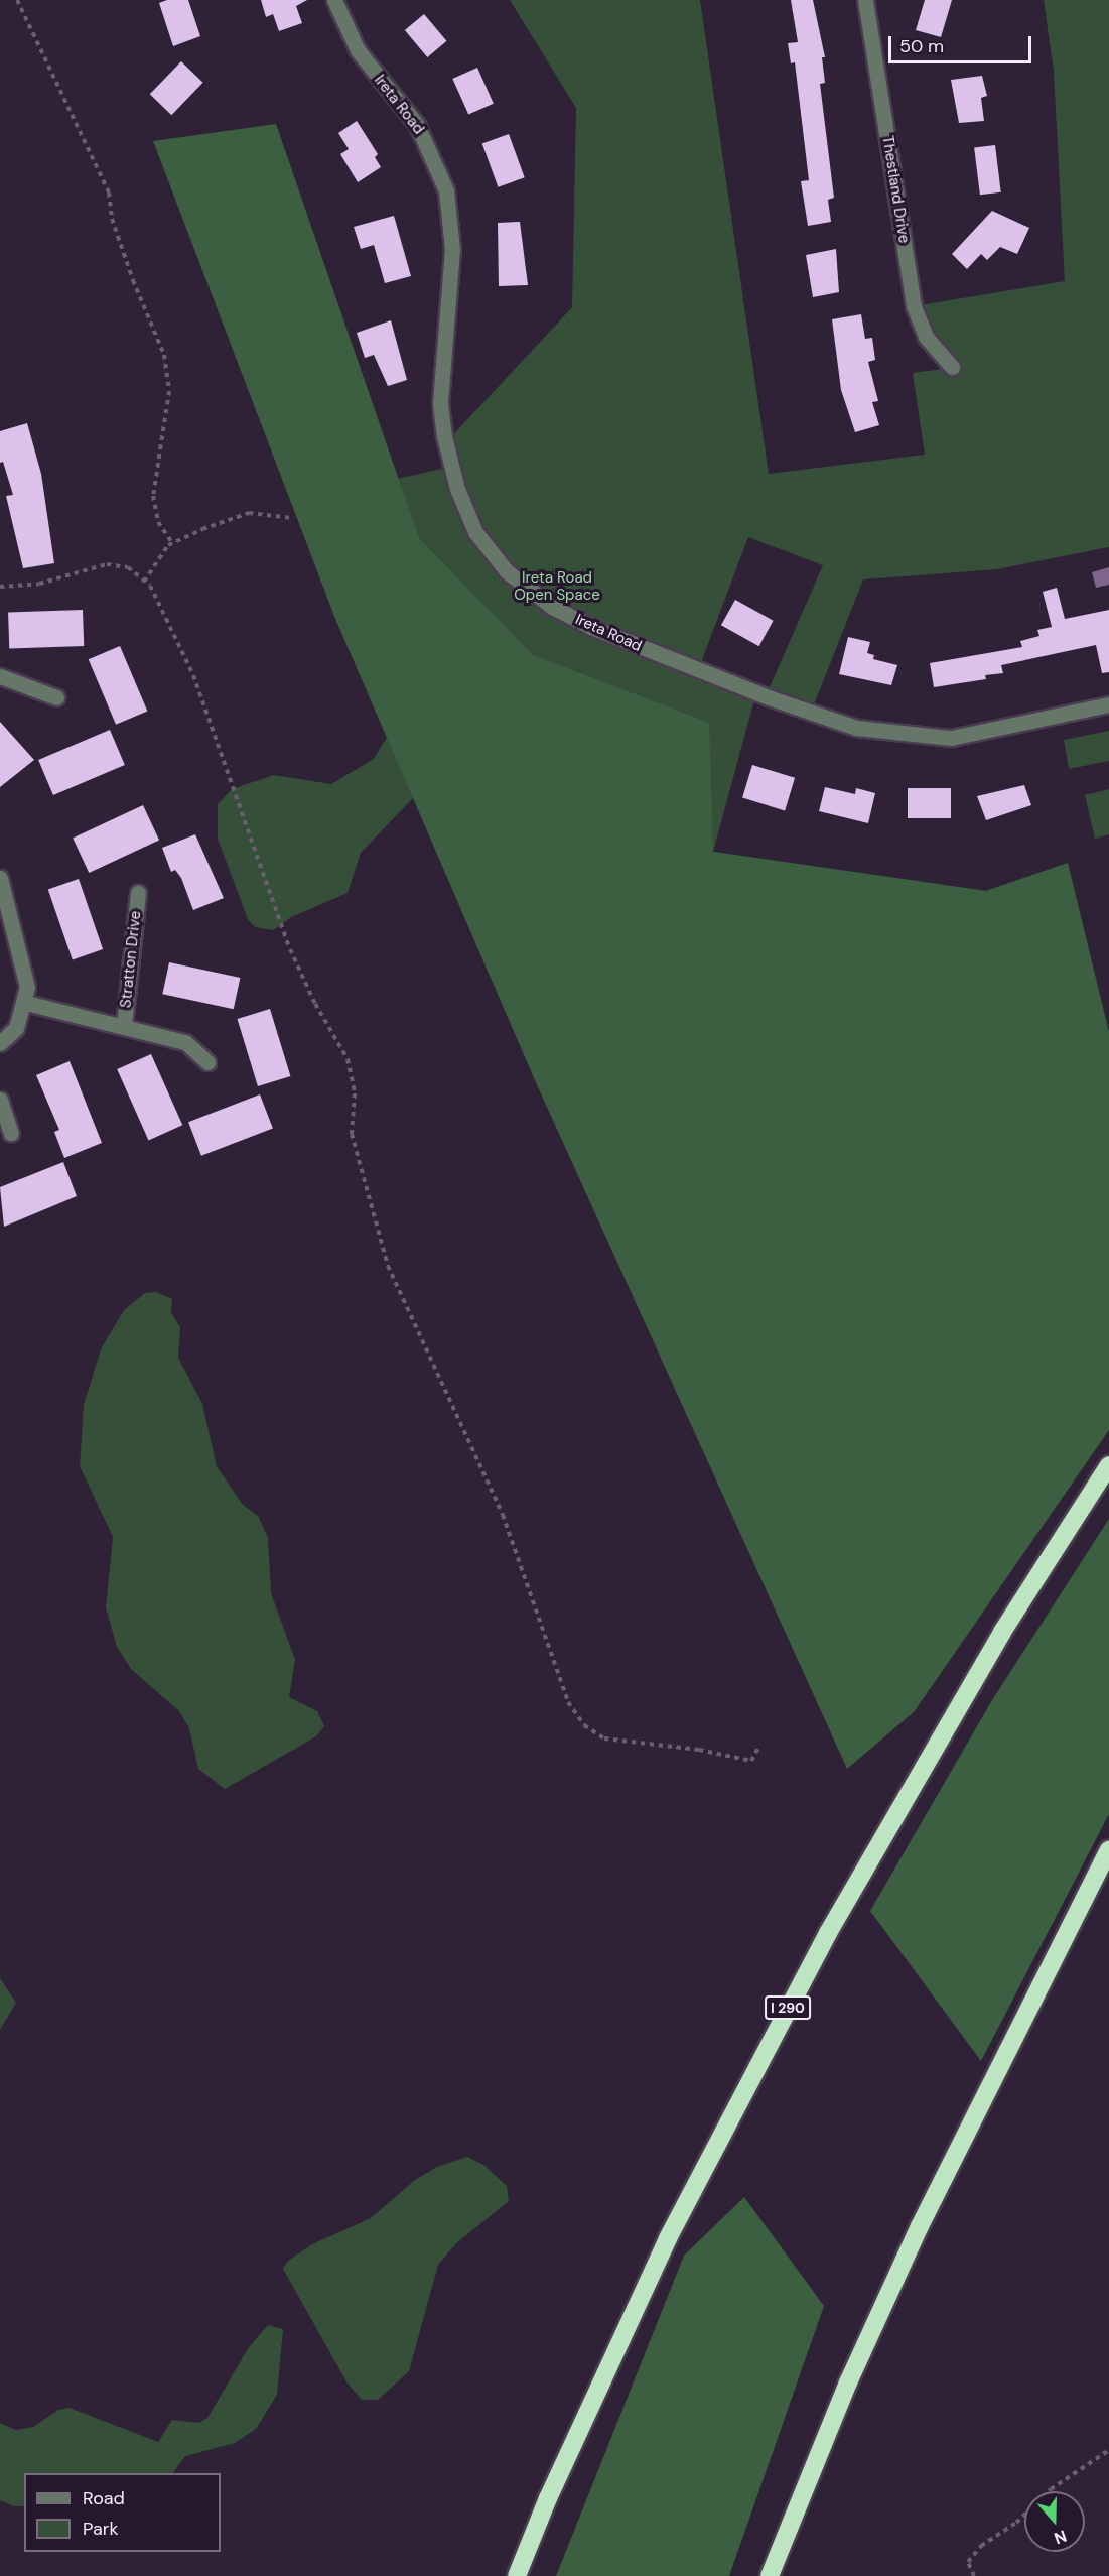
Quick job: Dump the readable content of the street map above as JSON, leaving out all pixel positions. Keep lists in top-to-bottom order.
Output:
{
  "streets": {
    "highway": ["I 290"],
    "street": ["Ireta Road", "Thestland Drive", "Stratton Drive"]
  },
  "parks": ["Ireta Road Open Space"],
  "legend": ["Road", "Park"],
  "scale_bar": "50 m",
  "north": "bottom"
}
